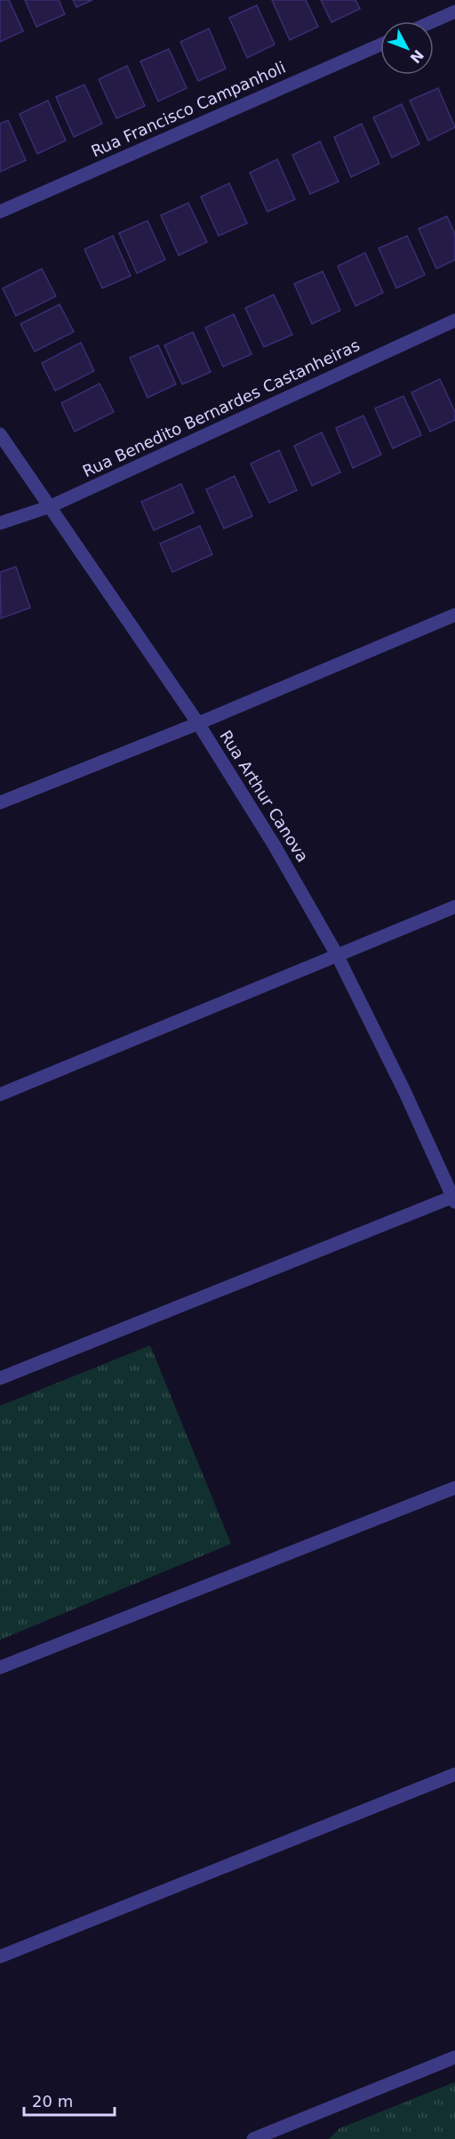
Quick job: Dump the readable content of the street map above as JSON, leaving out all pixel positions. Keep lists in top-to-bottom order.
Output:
{
  "streets": {
    "street": ["Rua Francisco Campanholi", "Rua Benedito Bernardes Castanheiras", "Rua Arthur Canova"]
  },
  "crossings": [
    ["Rua Benedito Bernardes Castanheiras", "Rua Arthur Canova"]
  ],
  "scale_bar": "20 m",
  "north": "bottom right"
}
